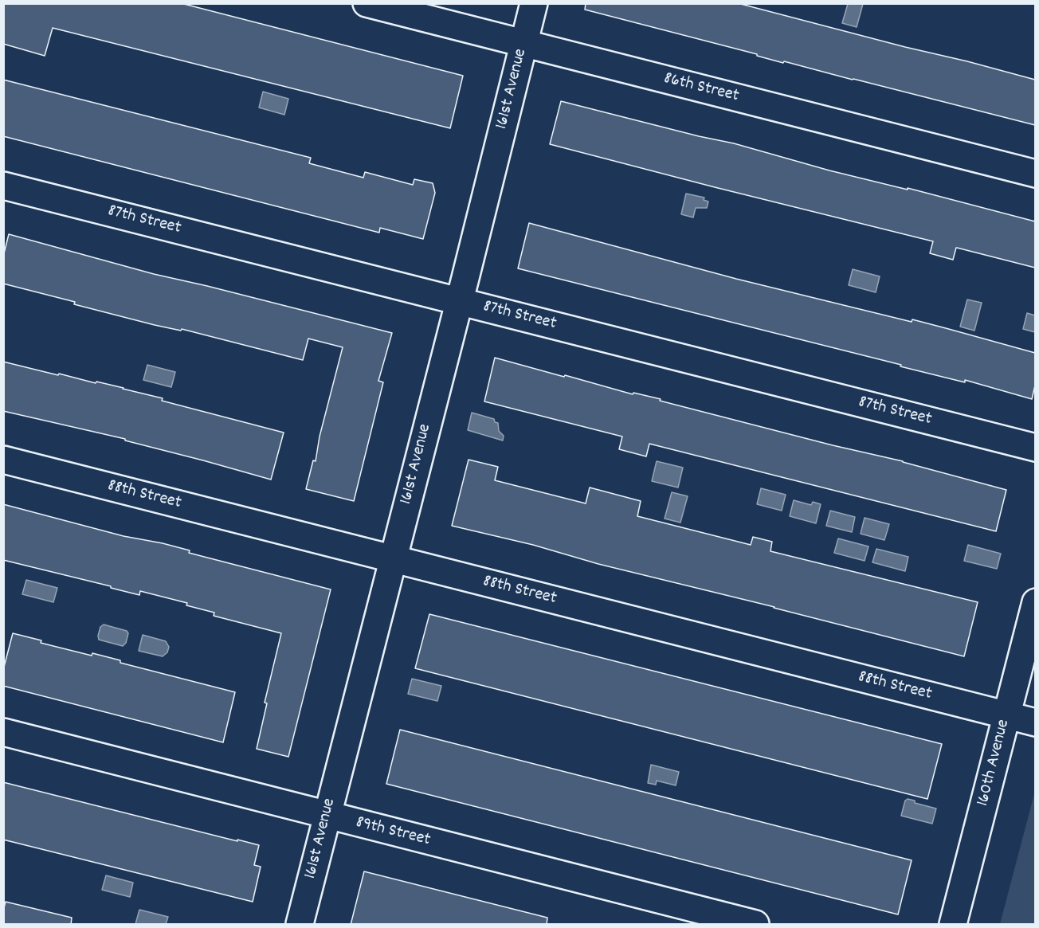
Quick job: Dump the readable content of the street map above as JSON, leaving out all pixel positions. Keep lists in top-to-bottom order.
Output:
{
  "streets": {
    "street": [
      "86th Street",
      "161st Avenue",
      "87th Street",
      "88th Street",
      "160th Avenue",
      "89th Street"
    ]
  },
  "crossings": [
    ["86th Street", "161st Avenue"],
    ["161st Avenue", "87th Street"],
    ["161st Avenue", "88th Street"],
    ["161st Avenue", "89th Street"],
    ["88th Street", "160th Avenue"]
  ]
}
